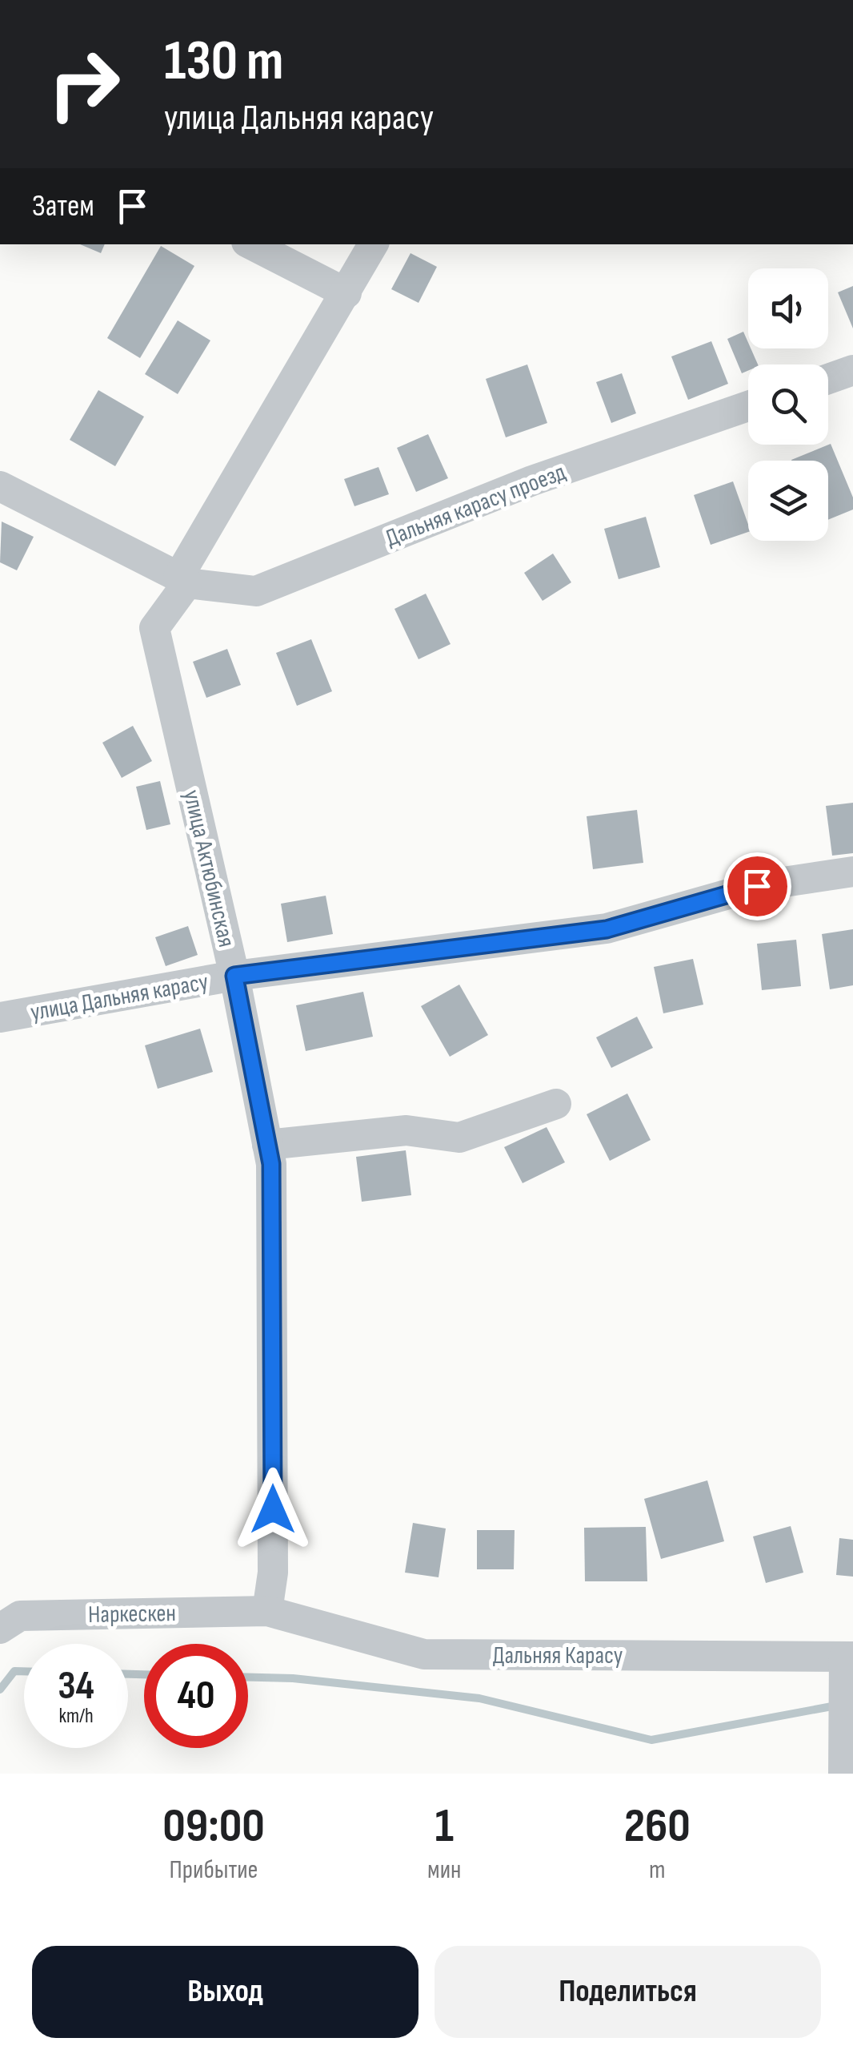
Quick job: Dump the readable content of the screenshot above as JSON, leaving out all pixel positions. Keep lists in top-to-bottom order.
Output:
{
  "streets": {
    "street": [
      "Дальняя карасу проезд",
      "улица Актюбинская",
      "улица Дальняя карасу",
      "Наркескен",
      "Дальняя Карасу"
    ]
  },
  "crossings": [
    ["Дальняя карасу проезд", "улица Актюбинская"],
    ["улица Актюбинская", "улица Дальняя карасу"],
    ["улица Актюбинская", "Наркескен"],
    ["улица Актюбинская", "Дальняя Карасу"],
    ["Наркескен", "Дальняя Карасу"]
  ],
  "page": {
    "turn": ["130 m", "улица Дальняя карасу"],
    "then": "Затем",
    "speed": "34 km/h",
    "limit": "40",
    "eta": [
      "09:00",
      "Прибытие",
      "1",
      "мин",
      "260",
      "m"
    ],
    "buttons": ["Выход", "Поделиться"]
  }
}
